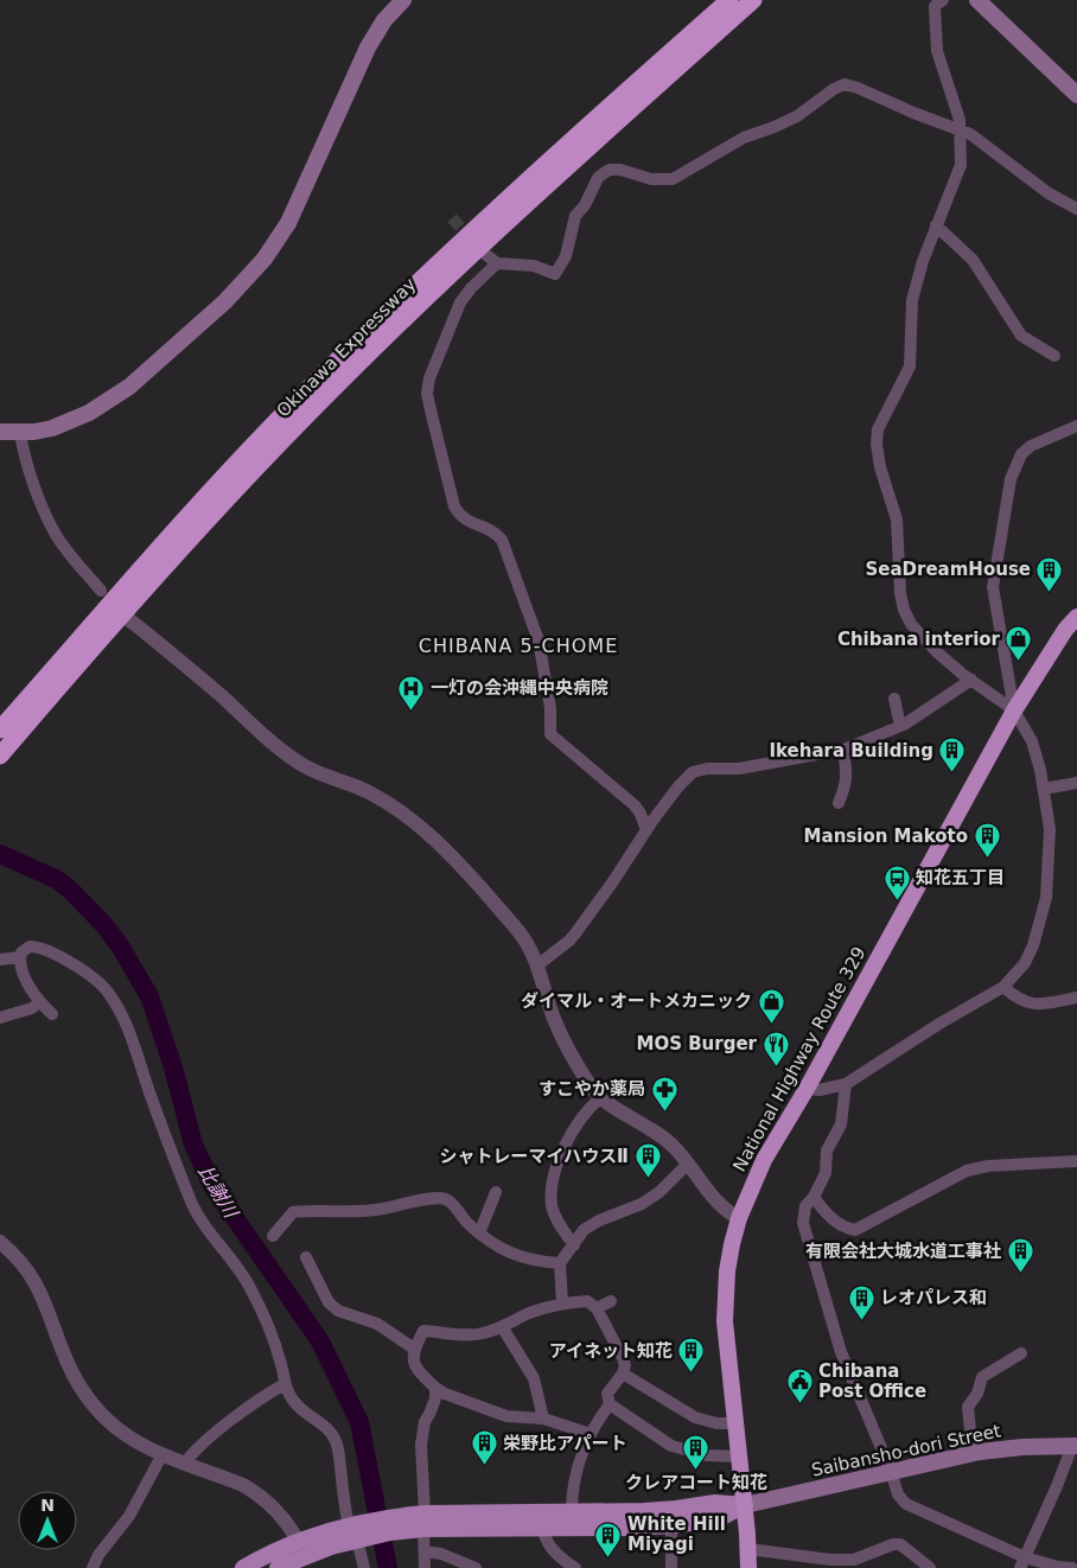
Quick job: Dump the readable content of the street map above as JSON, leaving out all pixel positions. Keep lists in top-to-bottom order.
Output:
{
  "streets": {
    "highway": ["Okinawa Expressway", "National Highway Route 329"],
    "main road": ["Saibansho-dori Street"]
  },
  "crossings": [
    ["National Highway Route 329", "Saibansho-dori Street"]
  ],
  "districts": ["CHIBANA 5-CHOME"],
  "water": ["比謝川"],
  "places": {
    "building": [
      "SeaDreamHouse",
      "Ikehara Building",
      "Mansion Makoto",
      "シャトレーマイハウスⅡ",
      "有限会社大城水道工事社",
      "レオパレス和",
      "アイネット知花",
      "栄野比アパート",
      "クレアコート知花",
      "White Hill Miyagi"
    ],
    "shop": ["Chibana interior", "ダイマル・オートメカニック"],
    "hospital": ["一灯の会沖縄中央病院"],
    "bus stop": ["知花五丁目"],
    "restaurant": ["MOS Burger"],
    "pharmacy": ["すこやか薬局"],
    "public building": ["Chibana Post Office"]
  },
  "north": "top"
}
